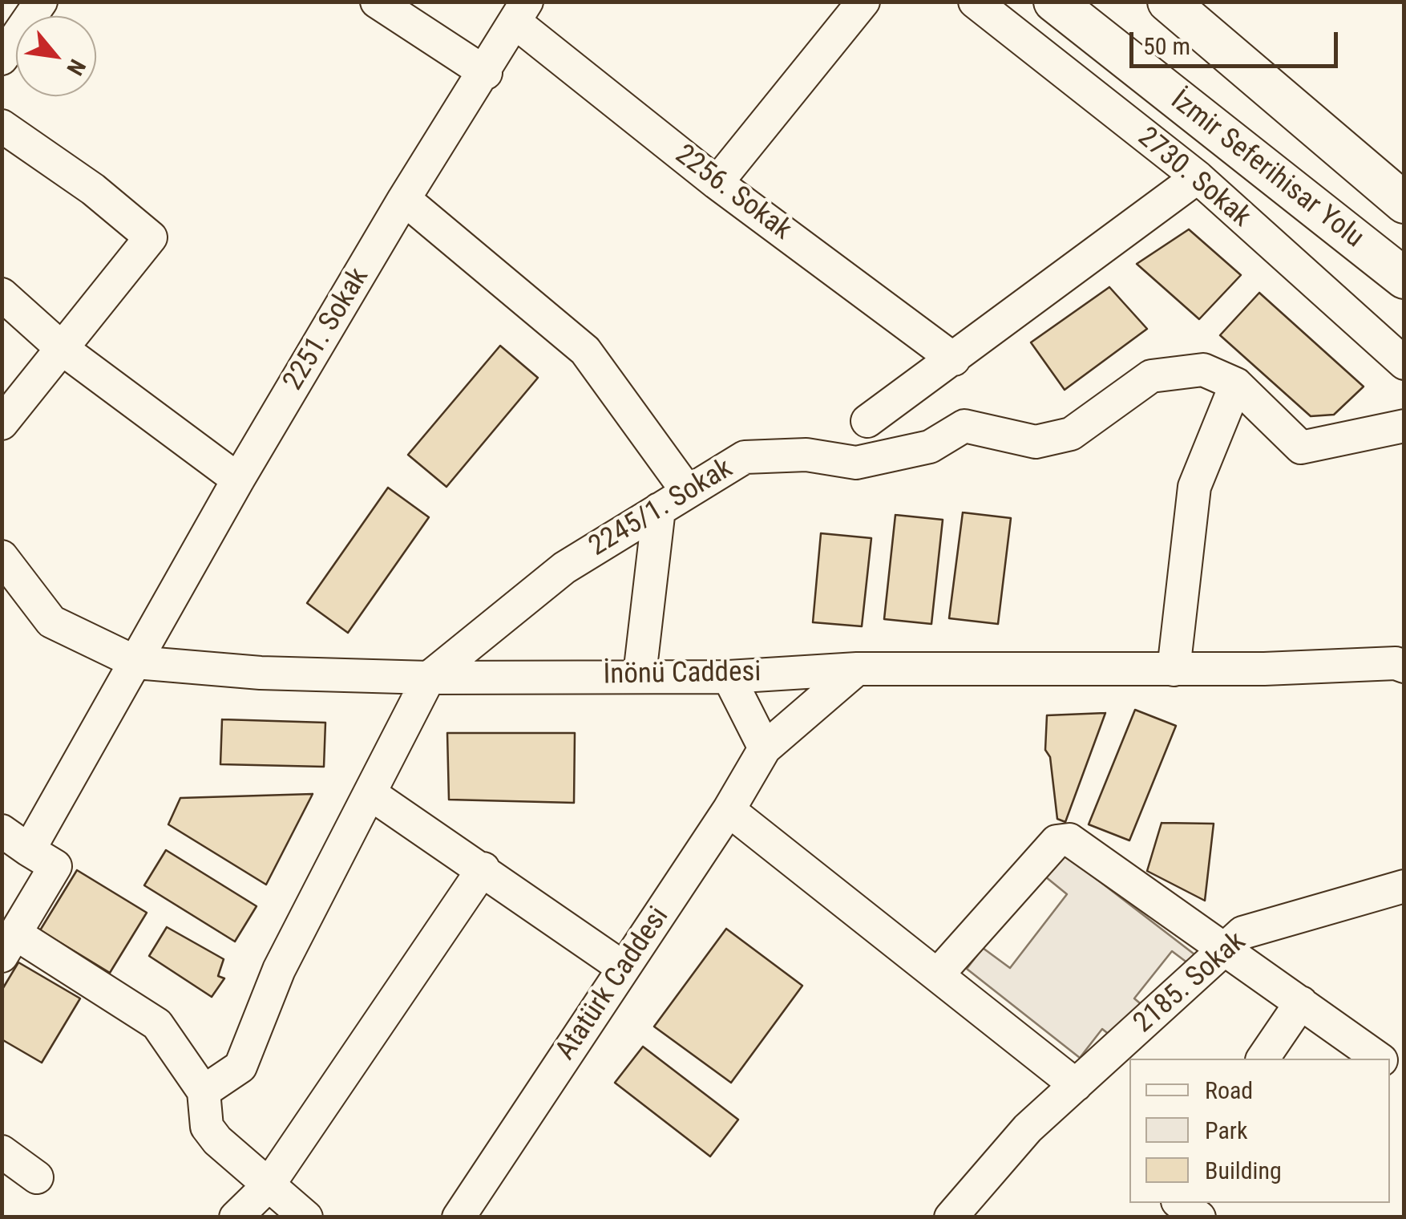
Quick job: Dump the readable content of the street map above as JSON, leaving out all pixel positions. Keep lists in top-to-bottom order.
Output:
{
  "streets": {
    "main road": ["İzmir Seferihisar Yolu"],
    "street": [
      "2730. Sokak",
      "2256. Sokak",
      "2251. Sokak",
      "2245/1. Sokak",
      "İnönü Caddesi",
      "2185. Sokak",
      "Atatürk Caddesi"
    ]
  },
  "crossings": [
    ["2256. Sokak", "2251. Sokak"],
    ["2251. Sokak", "İnönü Caddesi"],
    ["2245/1. Sokak", "İnönü Caddesi"],
    ["İnönü Caddesi", "Atatürk Caddesi"]
  ],
  "legend": ["Road", "Park", "Building"],
  "scale_bar": "50 m",
  "north": "bottom right"
}
